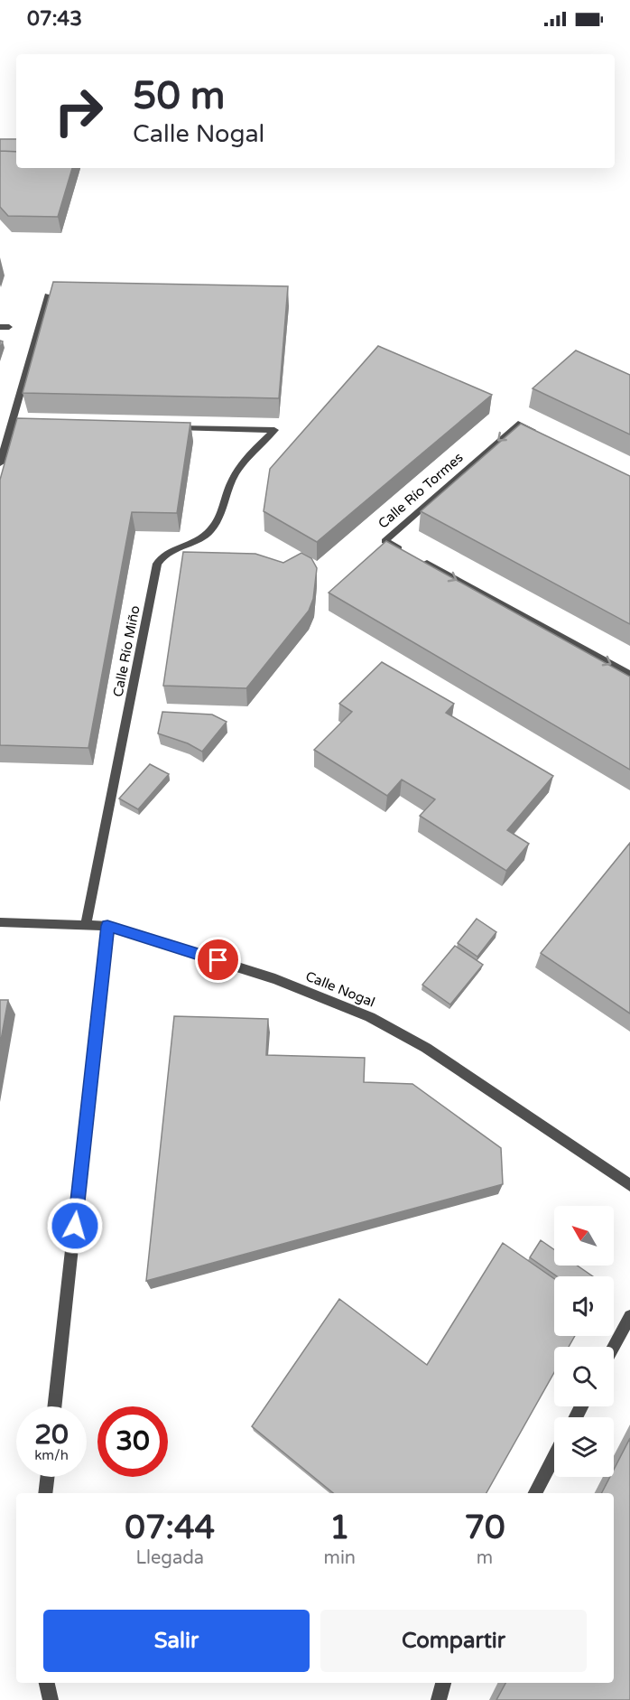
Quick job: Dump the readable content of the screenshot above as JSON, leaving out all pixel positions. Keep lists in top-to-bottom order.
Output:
{
  "streets": {
    "street": ["Calle Río Tormes", "Calle Río Miño", "Calle Nogal"]
  },
  "crossings": [
    ["Calle Río Miño", "Calle Nogal"]
  ],
  "one_way": ["Calle Río Tormes"],
  "north": "top left",
  "page": {
    "status": "07:43",
    "turn": ["50 m", "Calle Nogal"],
    "speed": "20 km/h",
    "limit": "30",
    "eta": [
      "07:44",
      "Llegada",
      "1",
      "min",
      "70",
      "m"
    ],
    "buttons": ["Salir", "Compartir"]
  }
}
